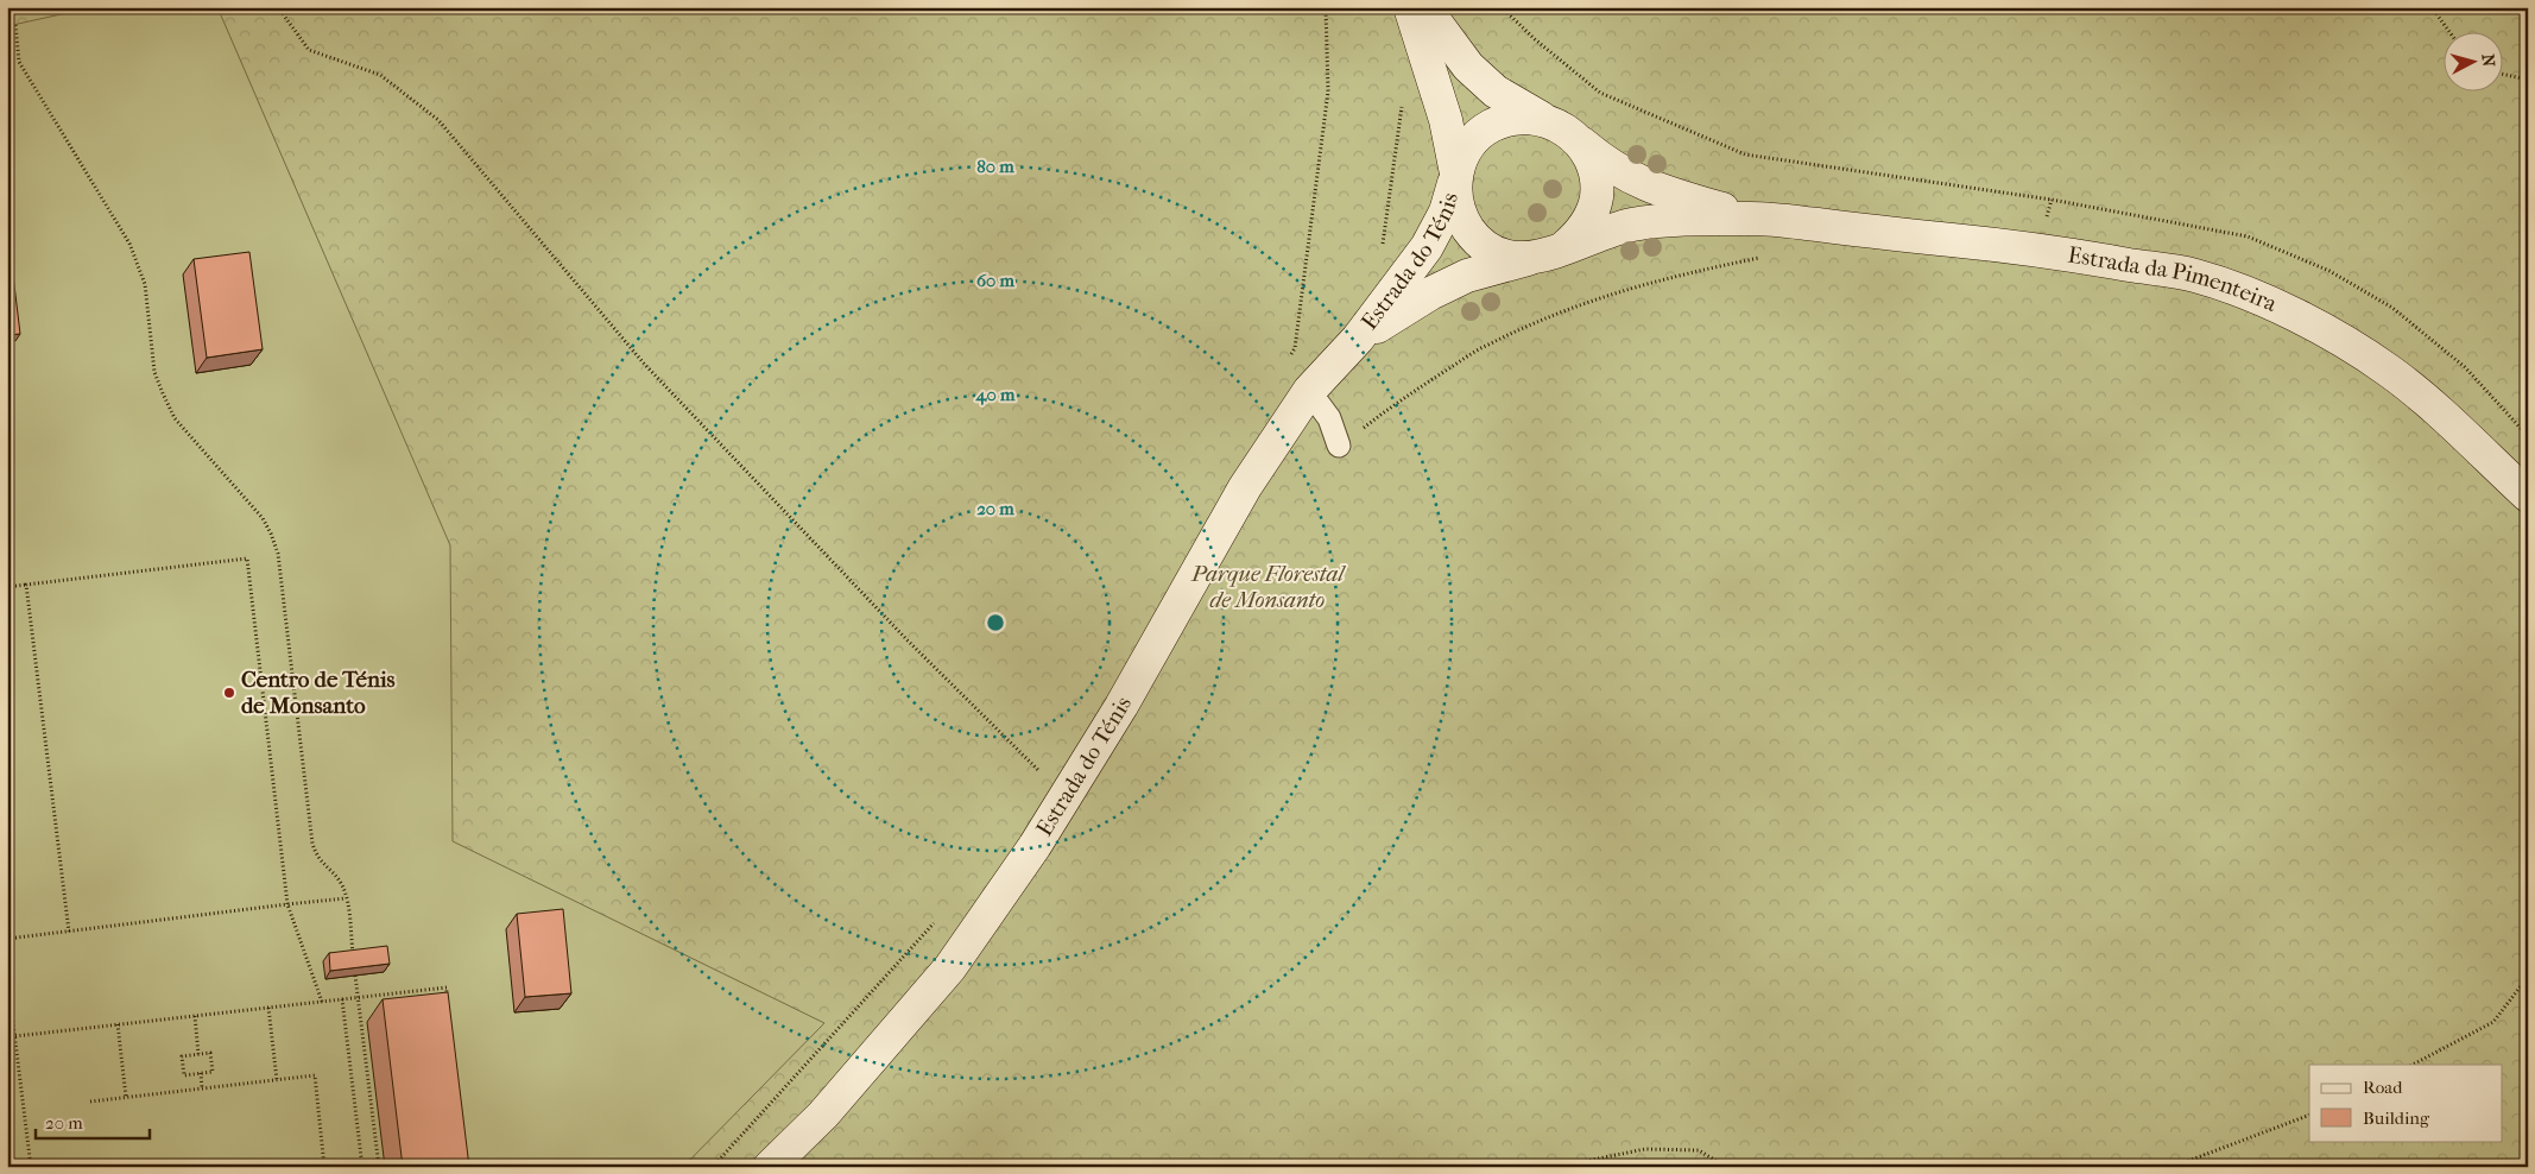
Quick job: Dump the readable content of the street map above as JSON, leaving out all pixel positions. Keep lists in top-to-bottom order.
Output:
{
  "streets": {
    "main road": ["Estrada do Ténis", "Estrada da Pimenteira"]
  },
  "crossings": [
    ["Estrada do Ténis", "Estrada da Pimenteira"]
  ],
  "parks": ["Parque Florestal de Monsanto"],
  "places": ["Centro de Ténis de Monsanto"],
  "legend": ["Road", "Building"],
  "scale_bar": "20 m",
  "north": "right",
  "rings": [
    "80 m",
    "60 m",
    "40 m",
    "20 m"
  ]
}
